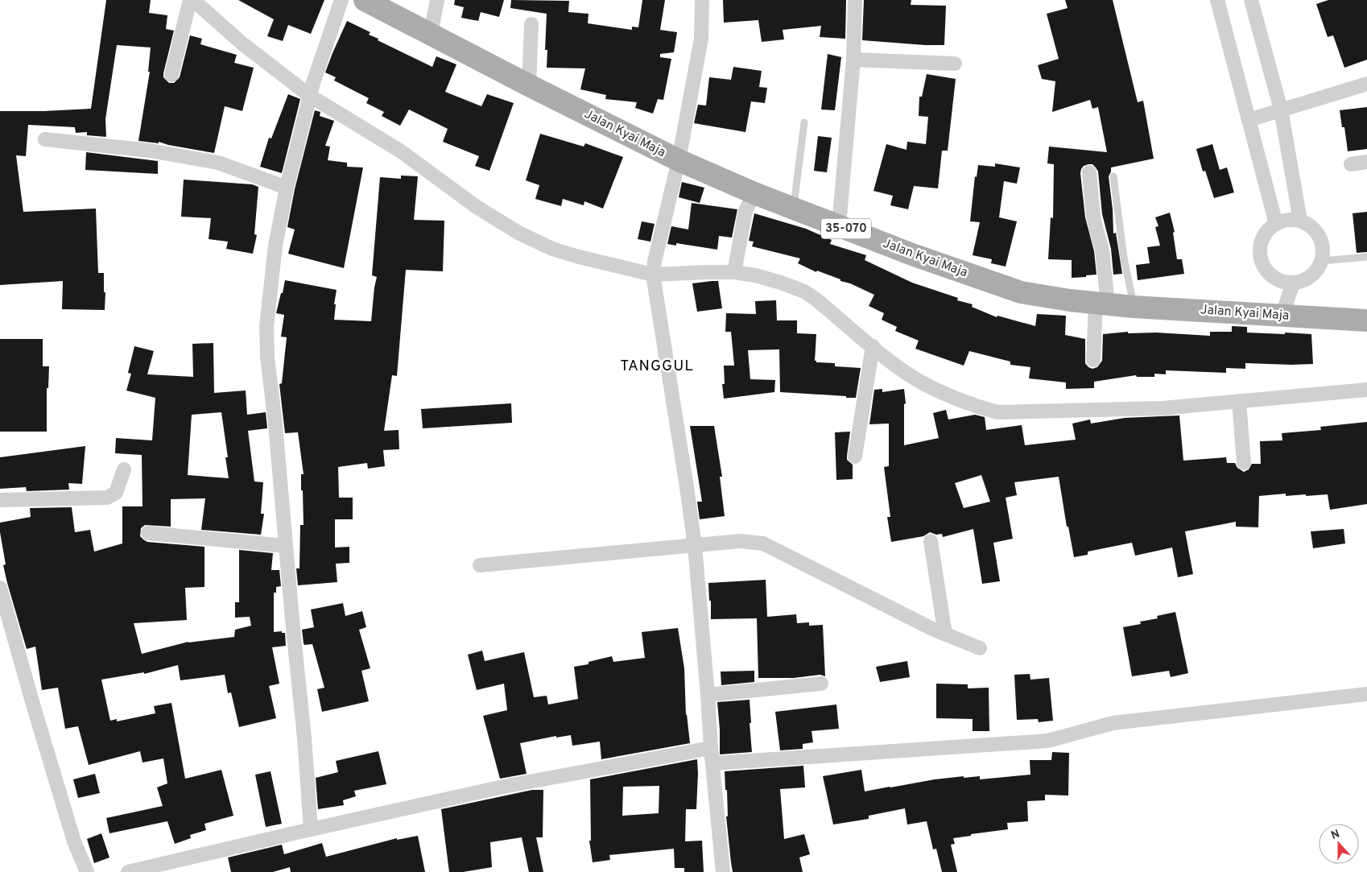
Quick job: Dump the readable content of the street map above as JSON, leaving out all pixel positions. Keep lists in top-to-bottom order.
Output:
{
  "streets": {
    "main road": ["Jalan Kyai Maja", "35-070"]
  },
  "districts": ["TANGGUL"],
  "north": "top"
}
